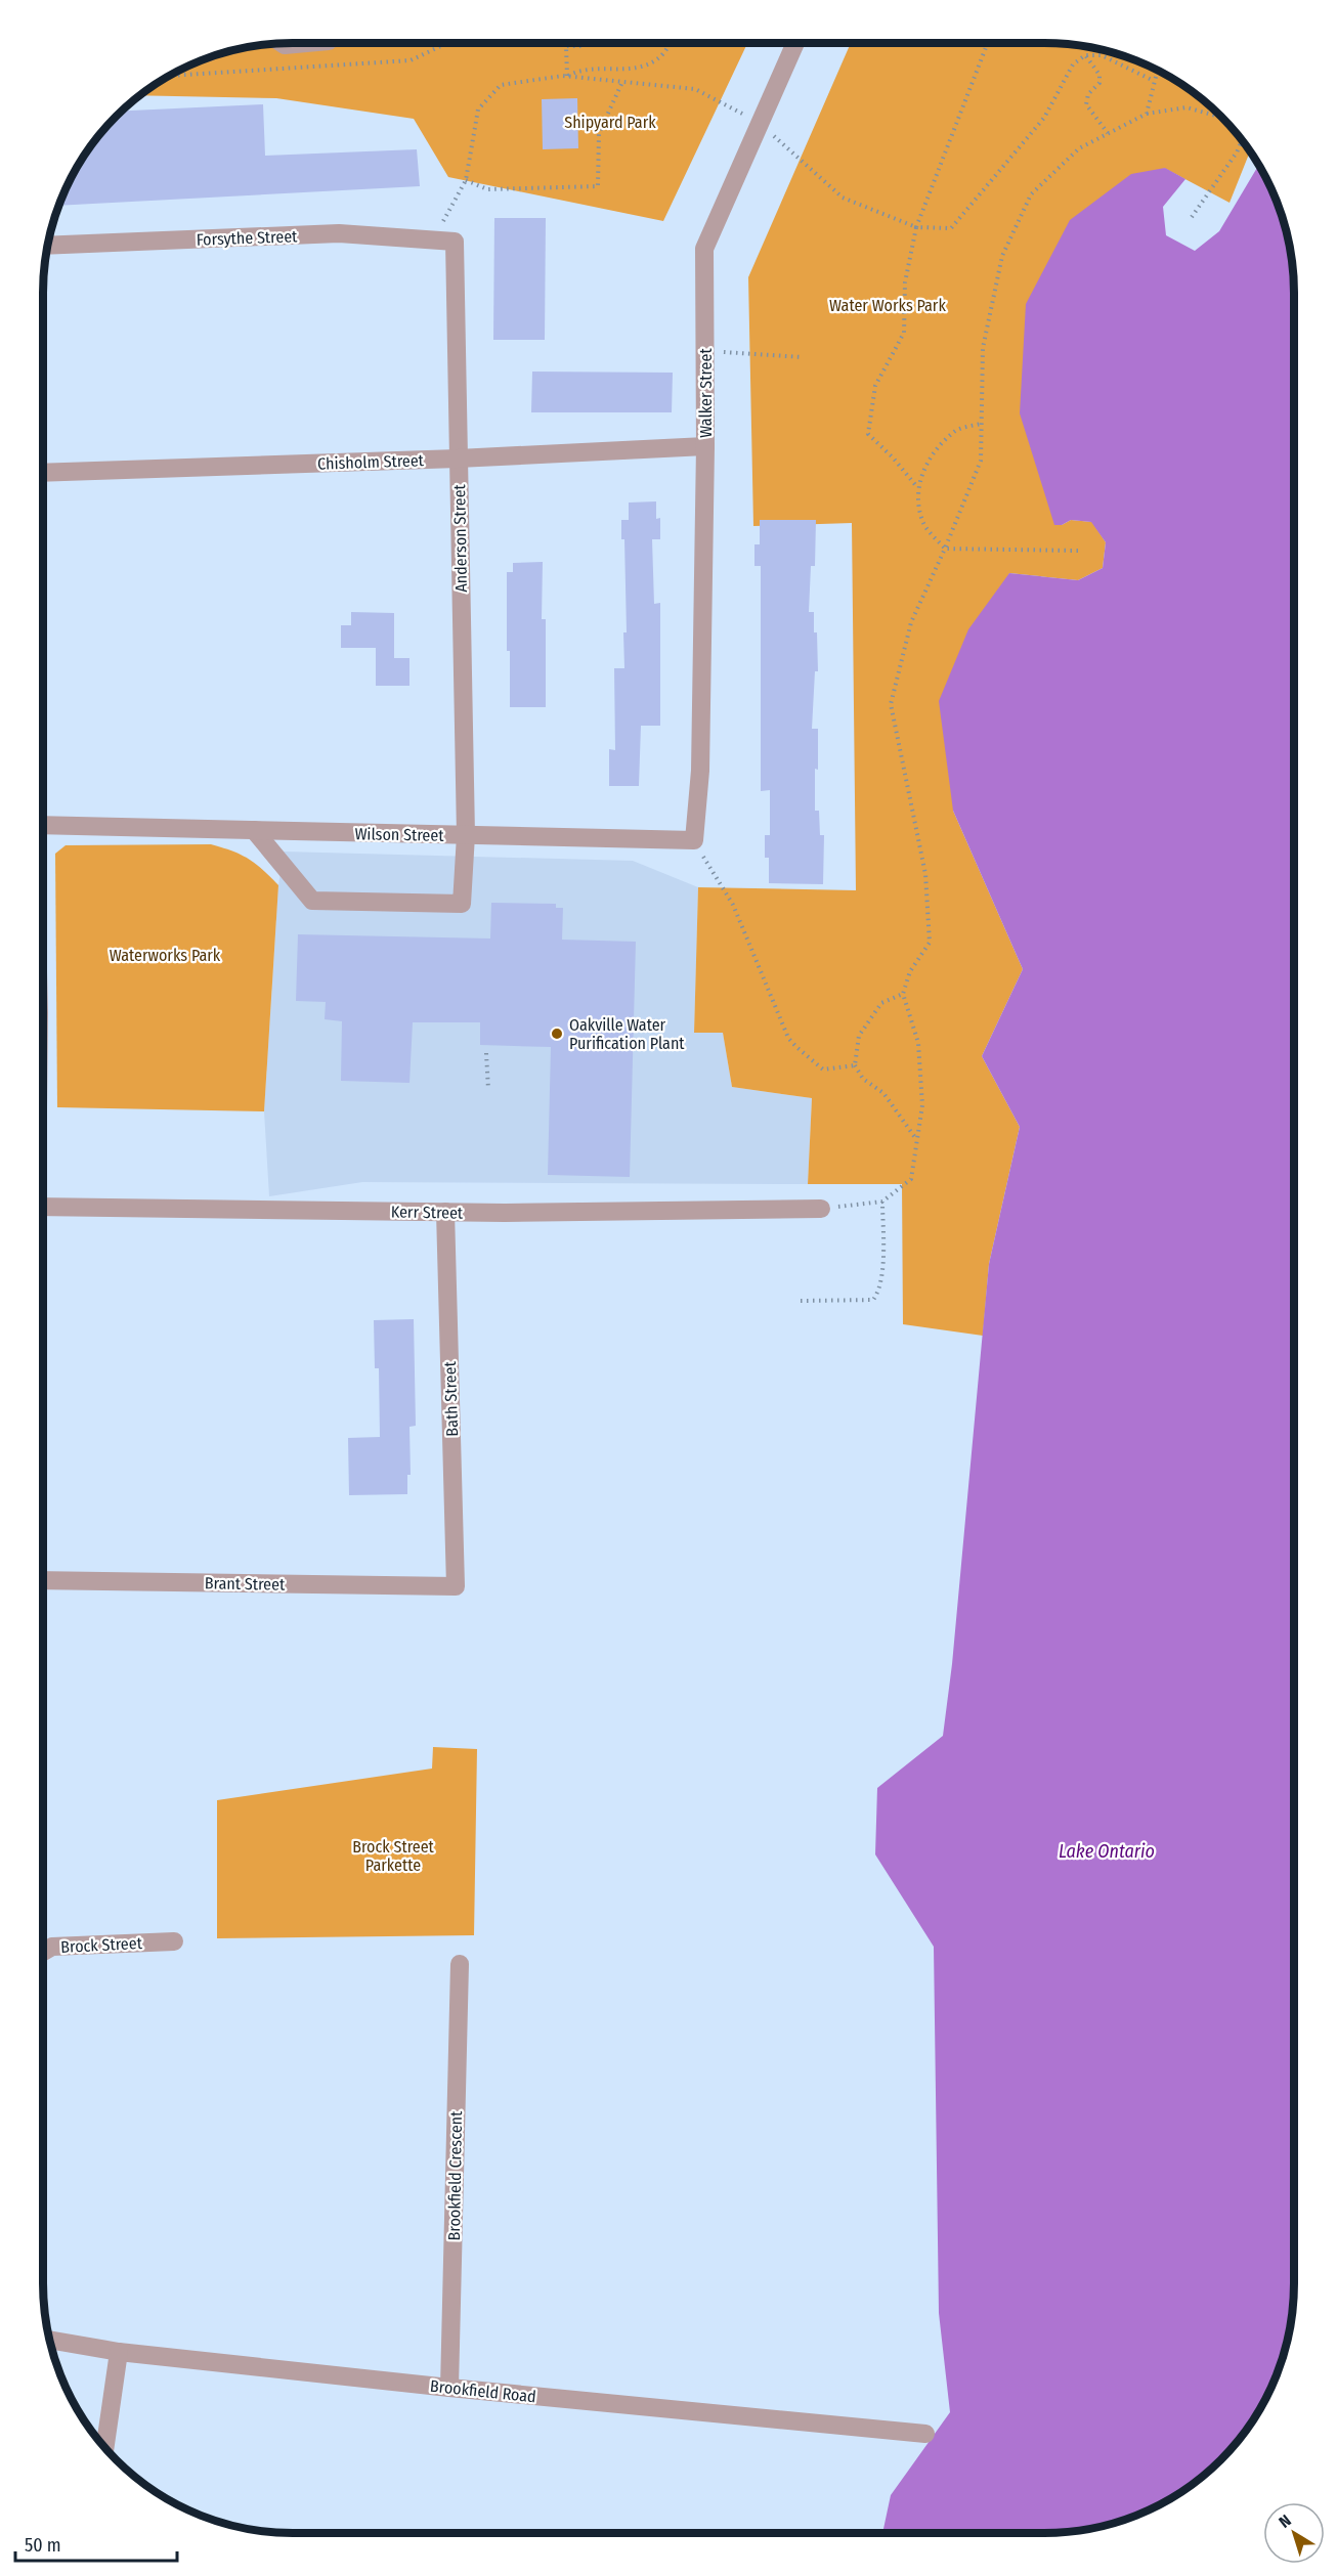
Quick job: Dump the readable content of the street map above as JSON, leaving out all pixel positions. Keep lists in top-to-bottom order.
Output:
{
  "streets": {
    "street": [
      "Forsythe Street",
      "Walker Street",
      "Chisholm Street",
      "Anderson Street",
      "Wilson Street",
      "Kerr Street",
      "Bath Street",
      "Brant Street",
      "Brock Street",
      "Brookfield Crescent",
      "Brookfield Road"
    ]
  },
  "crossings": [
    ["Forsythe Street", "Anderson Street"],
    ["Walker Street", "Chisholm Street"],
    ["Walker Street", "Wilson Street"],
    ["Chisholm Street", "Anderson Street"],
    ["Anderson Street", "Wilson Street"],
    ["Kerr Street", "Bath Street"],
    ["Bath Street", "Brant Street"],
    ["Brookfield Crescent", "Brookfield Road"]
  ],
  "water": ["Lake Ontario"],
  "parks": [
    "Shipyard Park",
    "Water Works Park",
    "Waterworks Park",
    "Brock Street Parkette"
  ],
  "places": ["Oakville Water Purification Plant"],
  "scale_bar": "50 m",
  "north": "top left"
}
